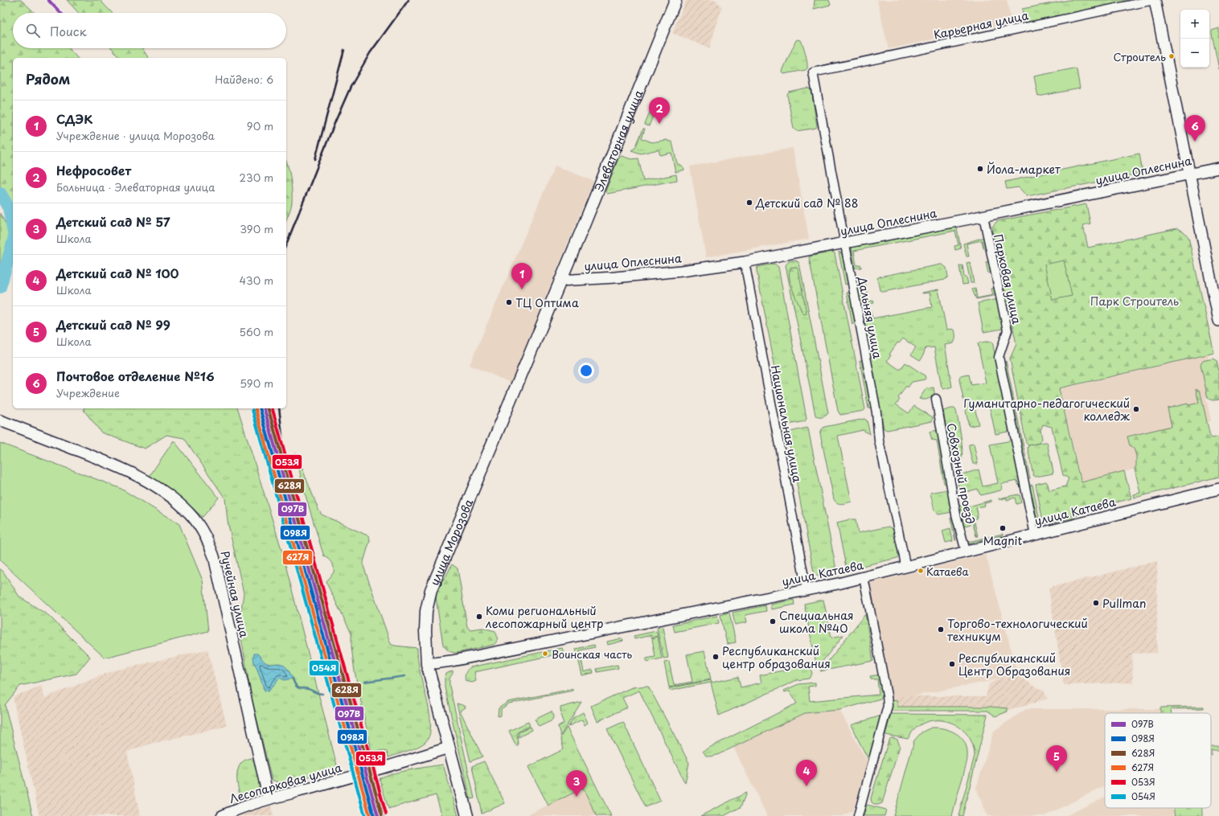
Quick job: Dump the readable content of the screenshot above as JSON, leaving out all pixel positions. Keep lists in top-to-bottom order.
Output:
{
  "streets": {
    "main road": ["Элеваторная улица", "улица Морозова"],
    "street": [
      "Карьерная улица",
      "улица Оплеснина",
      "Парковая улица",
      "Дальняя улица",
      "Национальная улица",
      "Совхозный проезд",
      "улица Катаева",
      "Ручейная улица",
      "Лесопарковая улица"
    ]
  },
  "crossings": [
    ["Карьерная улица", "Дальняя улица"],
    ["Элеваторная улица", "улица Оплеснина"],
    ["Элеваторная улица", "улица Морозова"],
    ["улица Оплеснина", "Парковая улица"],
    ["улица Оплеснина", "Дальняя улица"],
    ["улица Оплеснина", "Национальная улица"],
    ["улица Оплеснина", "улица Морозова"],
    ["Парковая улица", "улица Катаева"],
    ["Дальняя улица", "улица Катаева"],
    ["Национальная улица", "улица Катаева"],
    ["Совхозный проезд", "улица Катаева"],
    ["улица Катаева", "улица Морозова"],
    ["улица Морозова", "Лесопарковая улица"],
    ["Ручейная улица", "Лесопарковая улица"]
  ],
  "parks": ["Парк Строитель"],
  "places": [
    "Строитель",
    "Йола-маркет",
    "Детский сад № 88",
    "ТЦ Оптима",
    "Гуманитарно-педагогический колледж",
    "Magnit",
    "Катаева",
    "Pullman",
    "Коми региональный лесопожарный центр",
    "Специальная школа №40",
    "Торгово-технологический техникум",
    "Воинская часть",
    "Республиканский центр образования",
    "Республиканский Центр Образования"
  ],
  "lines": [
    "transit line 097В",
    "transit line 098Я",
    "transit line 628Я",
    "transit line 053Я",
    "transit line 627Я",
    "transit line 054Я"
  ],
  "legend": [
    "097В",
    "098Я",
    "628Я",
    "627Я",
    "053Я",
    "054Я"
  ],
  "page": {
    "map_buttons": ["+", "−"],
    "search": "Поиск",
    "heading": ["Рядом", "Найдено: 6"],
    "pins": [
      "2",
      "6",
      "1",
      "5",
      "4",
      "3"
    ],
    "list": [
      {
        "mark": "1",
        "name": "СДЭК",
        "note": "Учреждение · улица Морозова",
        "value": "90 m"
      },
      {
        "mark": "2",
        "name": "Нефросовет",
        "note": "Больница · Элеваторная улица",
        "value": "230 m"
      },
      {
        "mark": "3",
        "name": "Детский сад № 57",
        "note": "Школа",
        "value": "390 m"
      },
      {
        "mark": "4",
        "name": "Детский сад № 100",
        "note": "Школа",
        "value": "430 m"
      },
      {
        "mark": "5",
        "name": "Детский сад № 99",
        "note": "Школа",
        "value": "560 m"
      },
      {
        "mark": "6",
        "name": "Почтовое отделение №16",
        "note": "Учреждение",
        "value": "590 m"
      }
    ]
  }
}
